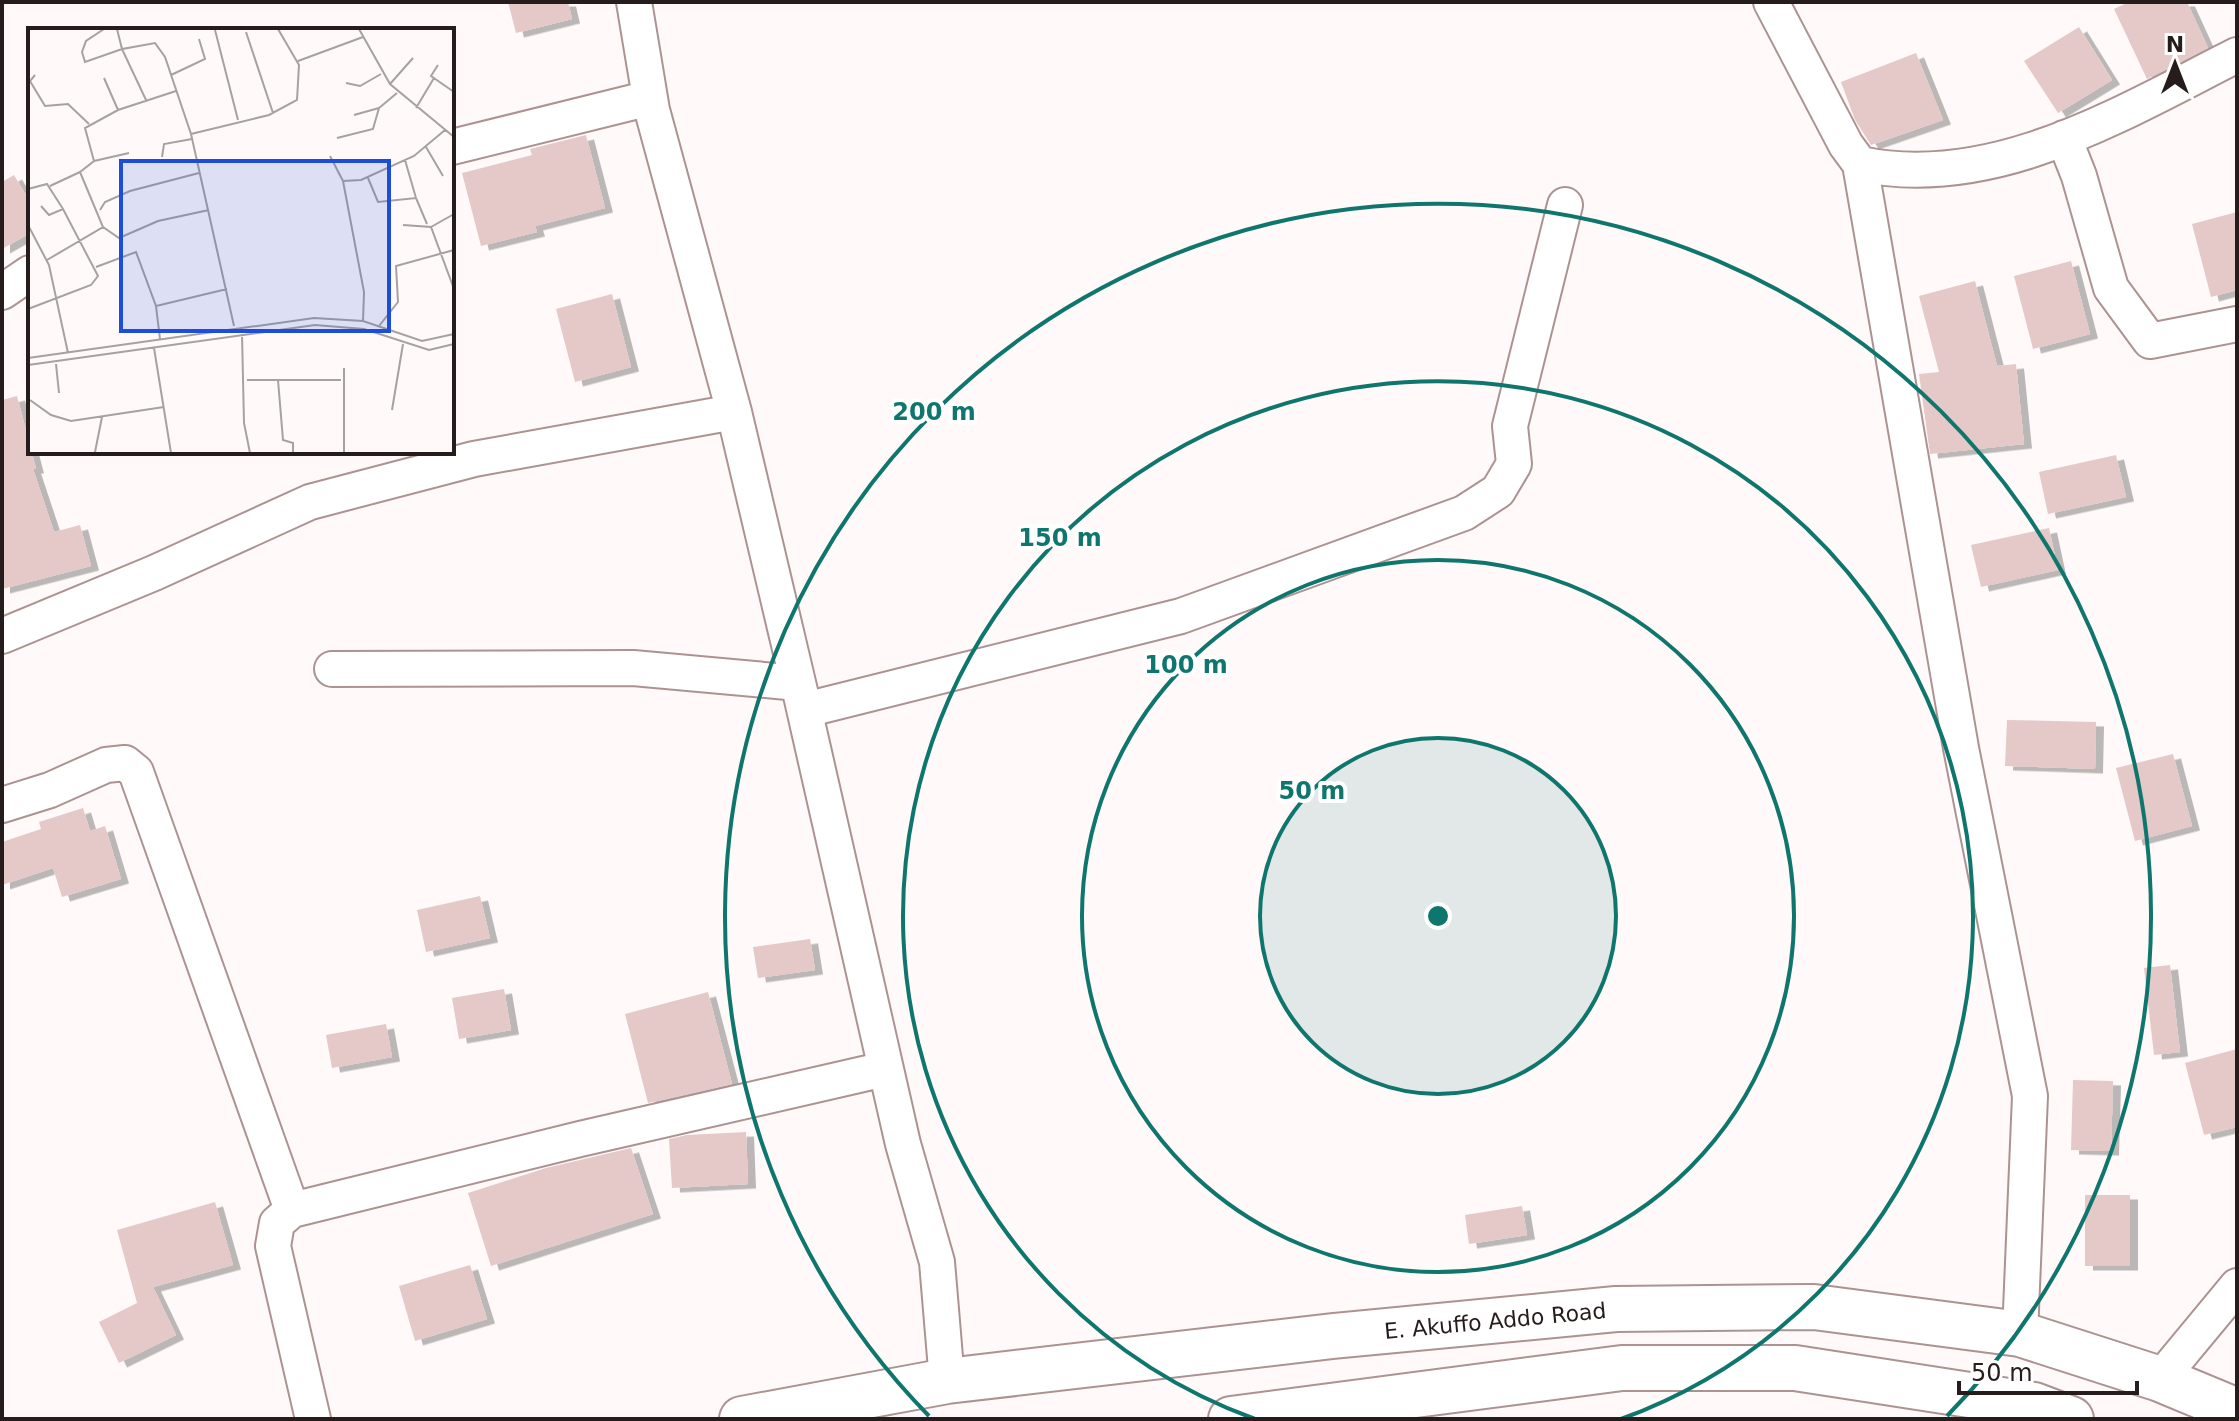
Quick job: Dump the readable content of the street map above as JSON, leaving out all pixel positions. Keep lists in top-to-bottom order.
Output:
{
  "streets": {
    "main road": ["E. Akuffo Addo Road"]
  },
  "scale_bar": "50 m",
  "north": "top",
  "rings": [
    "200 m",
    "150 m",
    "100 m",
    "50 m"
  ]
}
